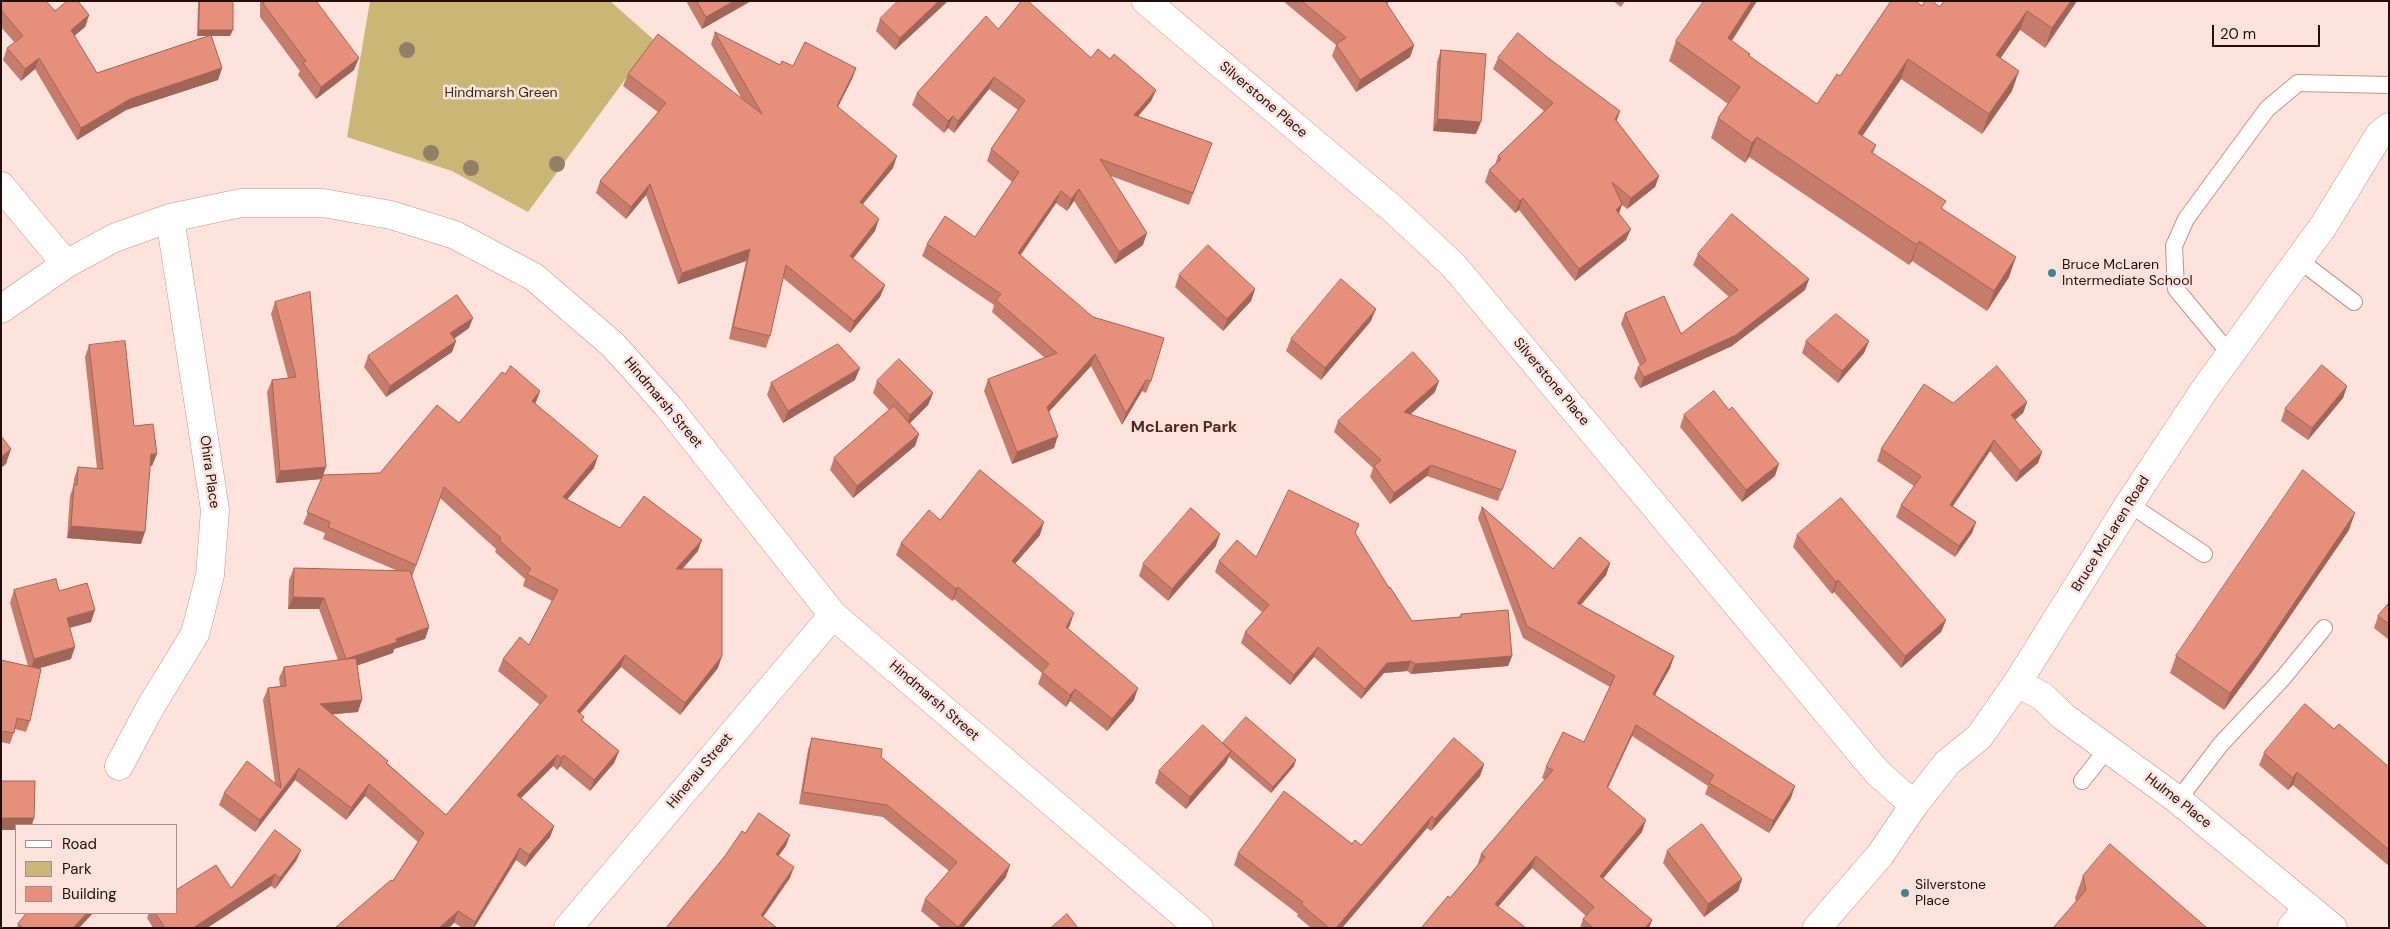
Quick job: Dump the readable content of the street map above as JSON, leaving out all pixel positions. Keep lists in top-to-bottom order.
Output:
{
  "streets": {
    "street": [
      "Silverstone Place",
      "Hindmarsh Street",
      "Ohira Place",
      "Bruce McLaren Road",
      "Hinerau Street",
      "Hulme Place"
    ]
  },
  "crossings": [
    ["Silverstone Place", "Bruce McLaren Road"],
    ["Hindmarsh Street", "Ohira Place"],
    ["Hindmarsh Street", "Hinerau Street"],
    ["Bruce McLaren Road", "Hulme Place"]
  ],
  "districts": ["McLaren Park"],
  "parks": ["Hindmarsh Green"],
  "places": ["Bruce McLaren Intermediate School", "Silverstone Place"],
  "legend": ["Road", "Park", "Building"],
  "scale_bar": "20 m"
}
